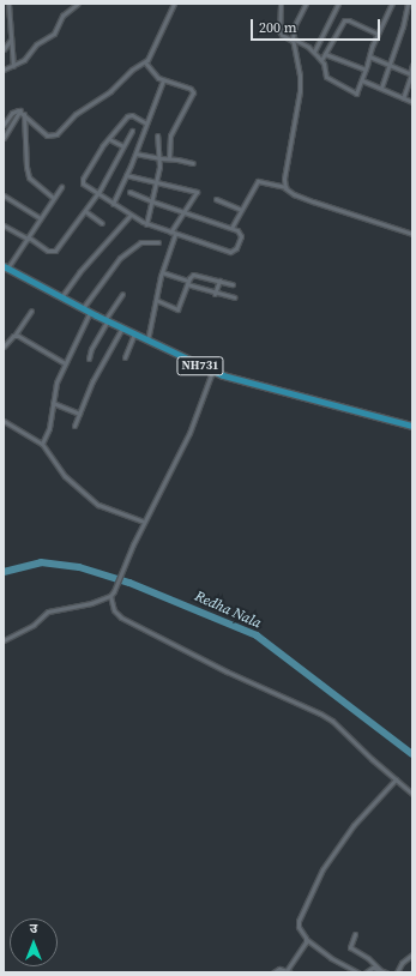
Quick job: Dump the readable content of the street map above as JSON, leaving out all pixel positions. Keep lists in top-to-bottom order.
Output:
{
  "streets": {
    "highway": ["NH731"]
  },
  "water": ["Redha Nala"],
  "scale_bar": "200 m",
  "north": "top"
}
